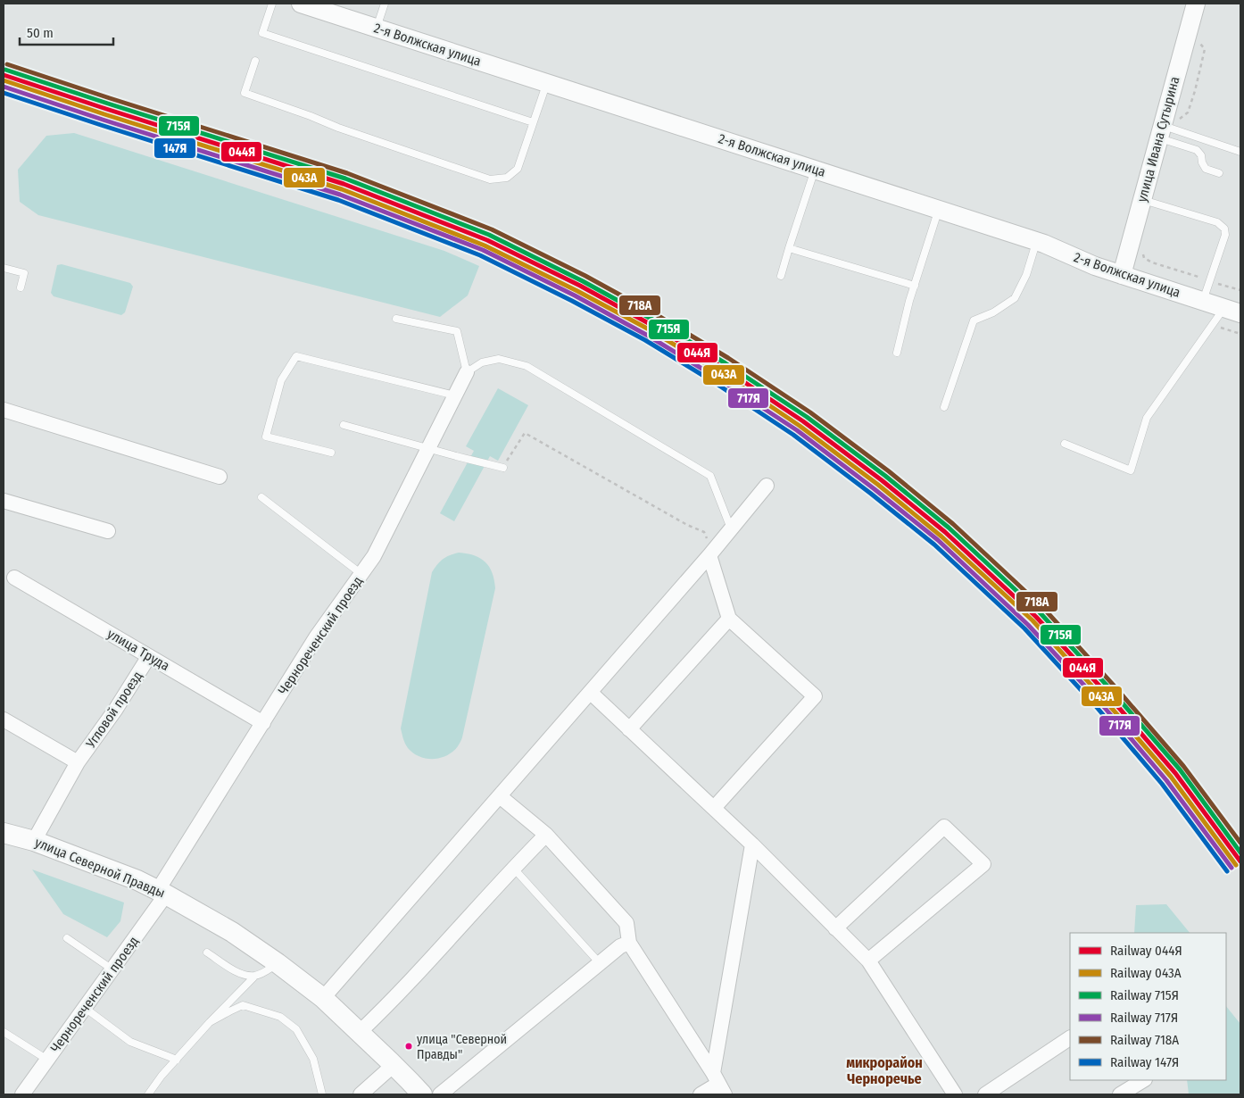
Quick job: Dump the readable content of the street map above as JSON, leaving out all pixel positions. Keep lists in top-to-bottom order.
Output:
{
  "streets": {
    "main road": ["улица Северной Правды"],
    "street": [
      "2-я Волжская улица",
      "улица Ивана Сутырина",
      "Чернореченский проезд",
      "улица Труда",
      "Угловой проезд"
    ]
  },
  "crossings": [
    ["2-я Волжская улица", "улица Ивана Сутырина"],
    ["Чернореченский проезд", "улица Труда"],
    ["Чернореченский проезд", "улица Северной Правды"],
    ["улица Труда", "Угловой проезд"],
    ["Угловой проезд", "улица Северной Правды"]
  ],
  "districts": ["микрорайон Черноречье"],
  "places": ["улица \"Северной Правды\""],
  "lines": [
    "rail line 718А",
    "rail line 715Я",
    "rail line 044Я",
    "rail line 043А",
    "rail line 717Я",
    "rail line 147Я"
  ],
  "legend": [
    "Railway 044Я",
    "Railway 043А",
    "Railway 715Я",
    "Railway 717Я",
    "Railway 718А",
    "Railway 147Я"
  ],
  "scale_bar": "50 m"
}
